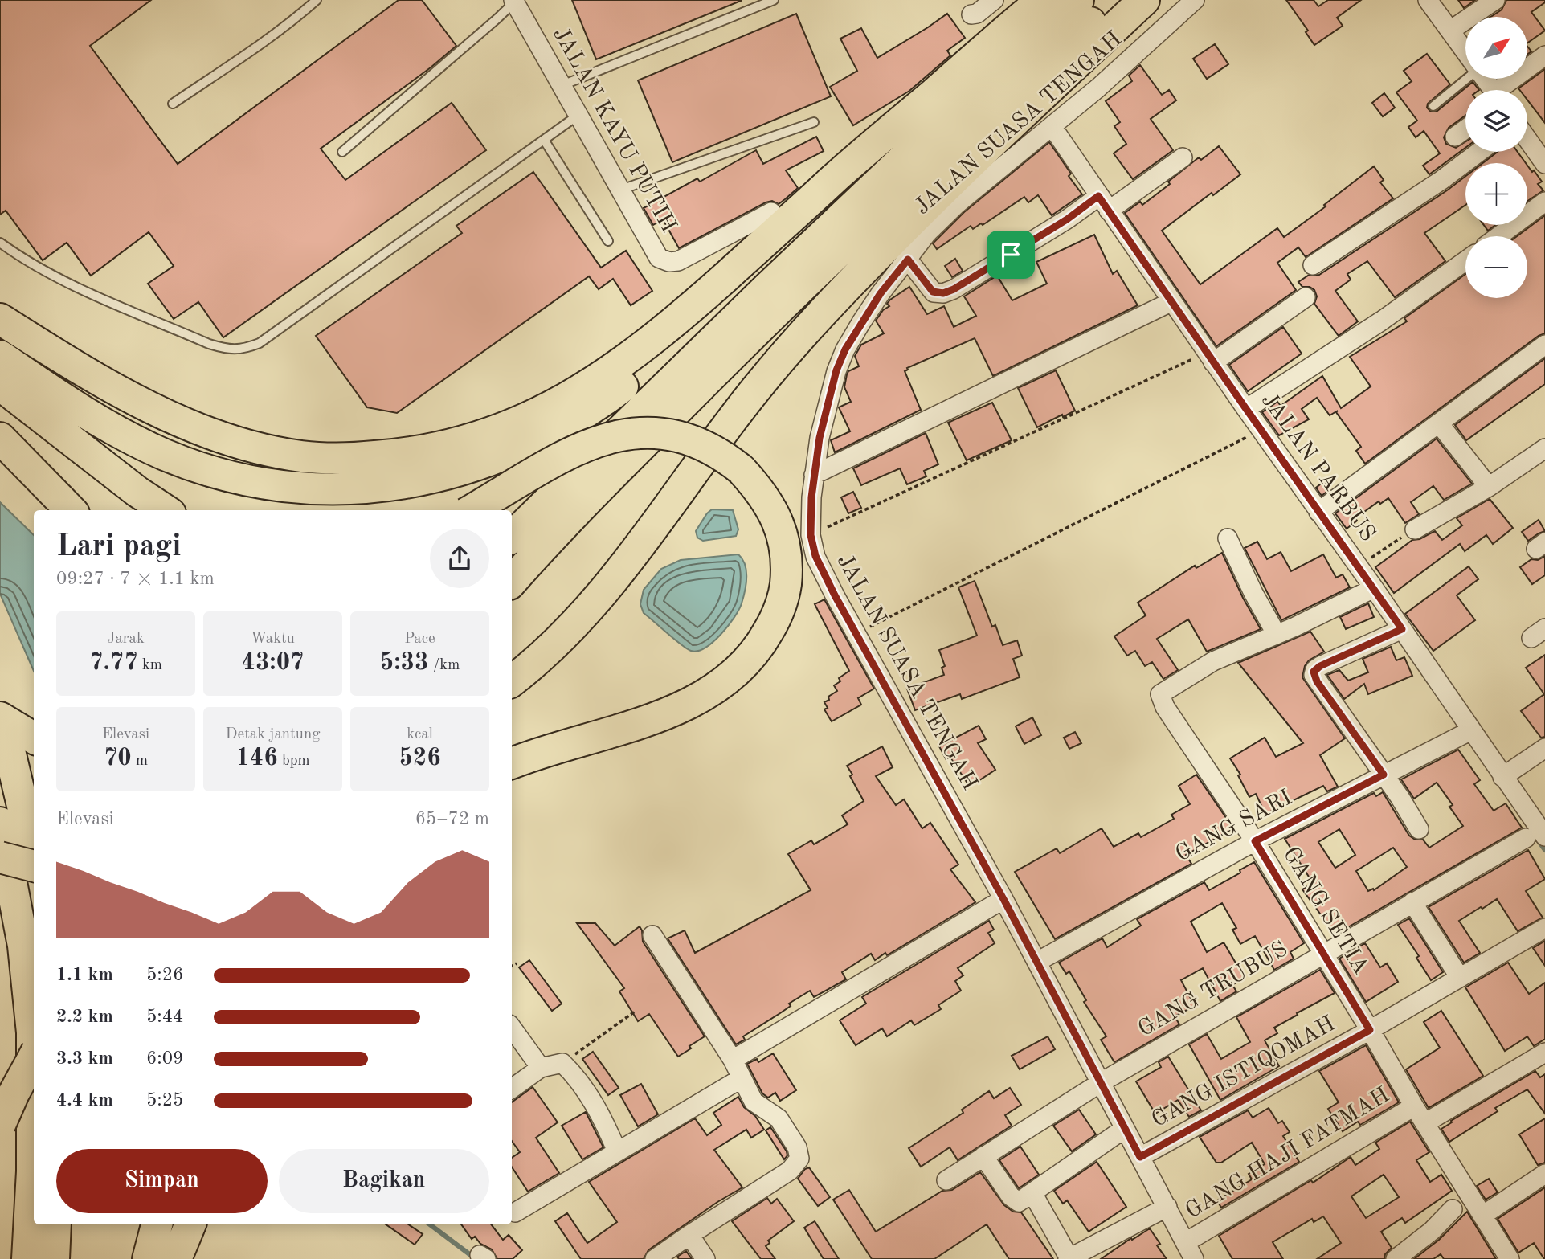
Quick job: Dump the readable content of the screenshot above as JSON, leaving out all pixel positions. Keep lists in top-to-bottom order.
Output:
{
  "streets": {
    "street": [
      "JALAN SUASA TENGAH",
      "JALAN KAYU PUTIH",
      "JALAN PARBUS",
      "GANG SARI",
      "GANG SETIA",
      "GANG TRUBUS",
      "GANG ISTIQOMAH",
      "GANG HAJI FATMAH"
    ]
  },
  "crossings": [
    ["JALAN SUASA TENGAH", "JALAN PARBUS"],
    ["JALAN SUASA TENGAH", "GANG SARI"],
    ["JALAN SUASA TENGAH", "GANG TRUBUS"],
    ["JALAN SUASA TENGAH", "GANG ISTIQOMAH"],
    ["JALAN SUASA TENGAH", "GANG HAJI FATMAH"],
    ["JALAN PARBUS", "GANG SARI"],
    ["JALAN PARBUS", "GANG SETIA"],
    ["GANG SARI", "GANG SETIA"],
    ["GANG SETIA", "GANG TRUBUS"],
    ["GANG SETIA", "GANG ISTIQOMAH"],
    ["GANG SETIA", "GANG HAJI FATMAH"]
  ],
  "north": "top right",
  "page": {
    "map_buttons": ["+", "−"],
    "heading": ["Lari pagi", "09:27 · 7 × 1.1 km"],
    "stats": [
      ["Jarak", "7.77 km"],
      ["Waktu", "43:07"],
      ["Pace", "5:33 /km"],
      ["Elevasi", "70 m"],
      ["Detak jantung", "146 bpm"],
      ["kcal", "526"]
    ],
    "chart": ["Elevasi", "65–72 m"],
    "list": [
      {
        "name": "1.1 km",
        "note": "5:26"
      },
      {
        "name": "2.2 km",
        "note": "5:44"
      },
      {
        "name": "3.3 km",
        "note": "6:09"
      },
      {
        "name": "4.4 km",
        "note": "5:25"
      }
    ],
    "buttons": ["Simpan", "Bagikan"]
  }
}
